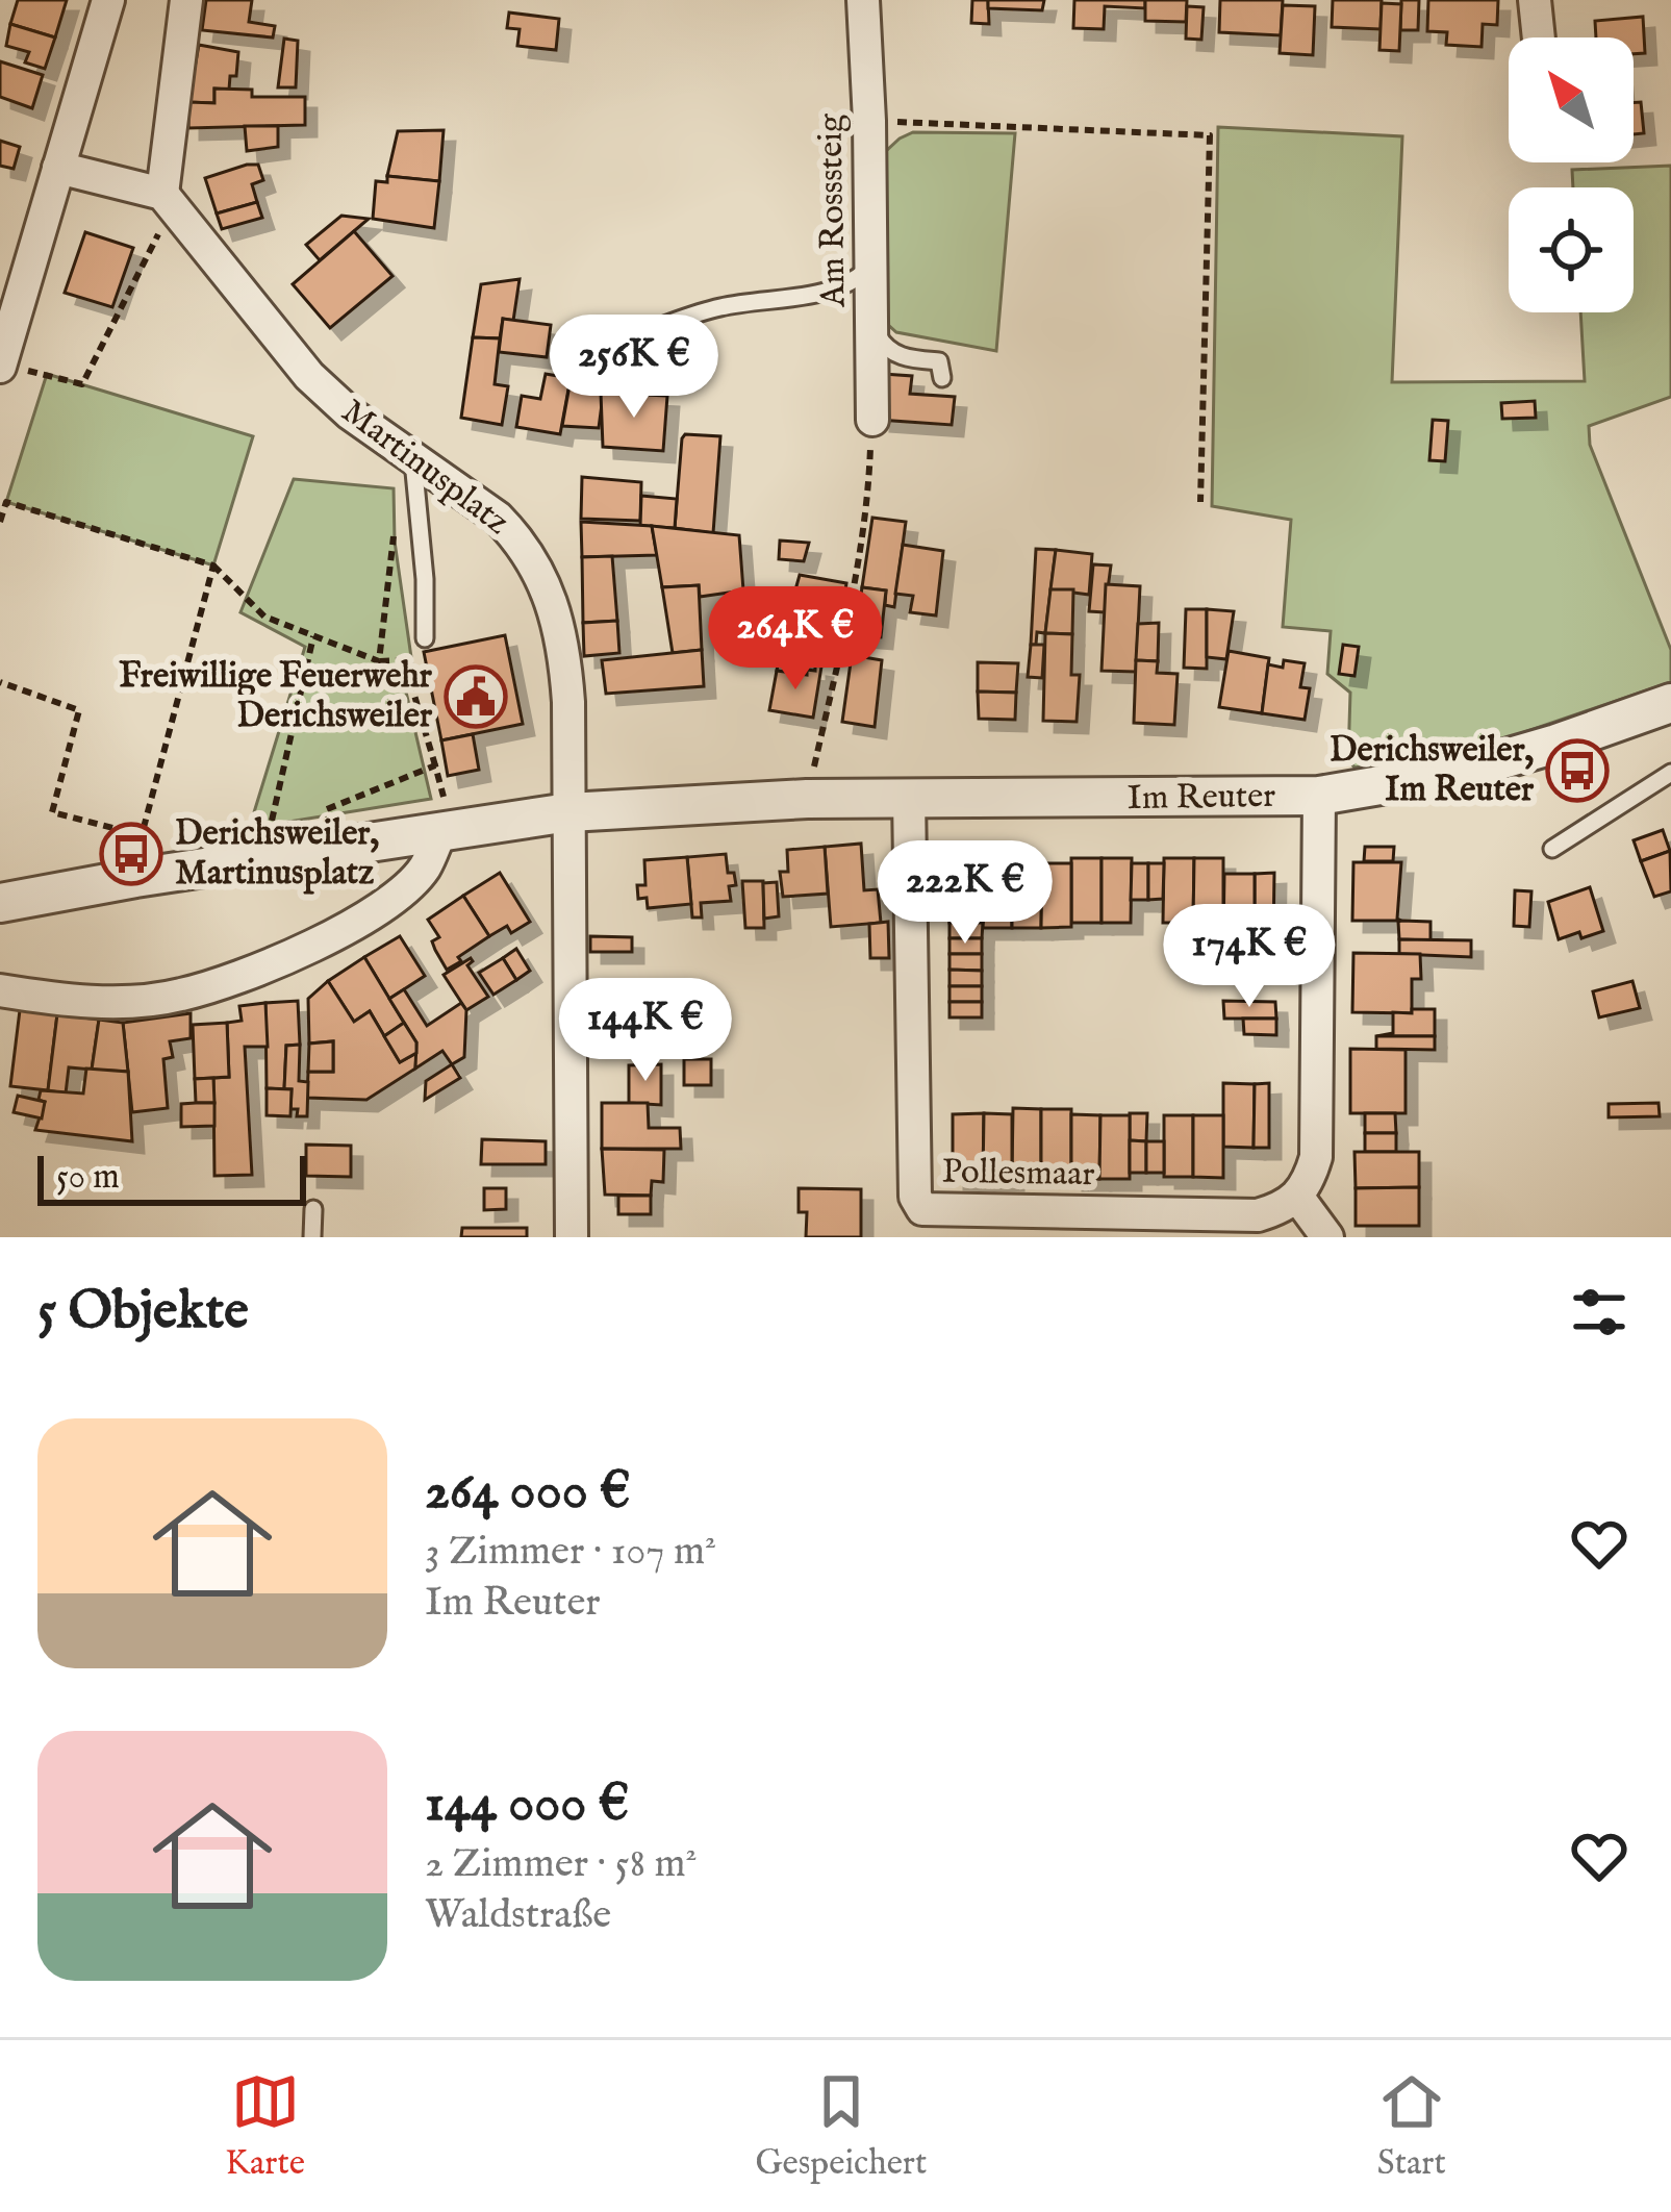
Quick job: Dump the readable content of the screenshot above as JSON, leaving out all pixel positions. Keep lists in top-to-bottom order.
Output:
{
  "streets": {
    "street": [
      "Am Rosssteig",
      "Martinusplatz",
      "Im Reuter",
      "Pollesmaar"
    ]
  },
  "crossings": [
    ["Martinusplatz", "Im Reuter"],
    ["Im Reuter", "Pollesmaar"]
  ],
  "places": {
    "public building": ["Freiwillige Feuerwehr Derichsweiler"],
    "bus stop": ["Derichsweiler, Im Reuter", "Derichsweiler, Martinusplatz"]
  },
  "scale_bar": "50 m",
  "north": "top left",
  "page": {
    "price": [
      "256K €",
      "264K €",
      "222K €",
      "174K €",
      "144K €"
    ],
    "scale": "50 m",
    "heading": "5 Objekte",
    "list": [
      {
        "name": "264 000 €",
        "note": "3 Zimmer · 107 m² · Im Reuter"
      },
      {
        "name": "144 000 €",
        "note": "2 Zimmer · 58 m² · Waldstraße"
      }
    ],
    "tabs": ["Karte", "Gespeichert", "Start"]
  }
}
